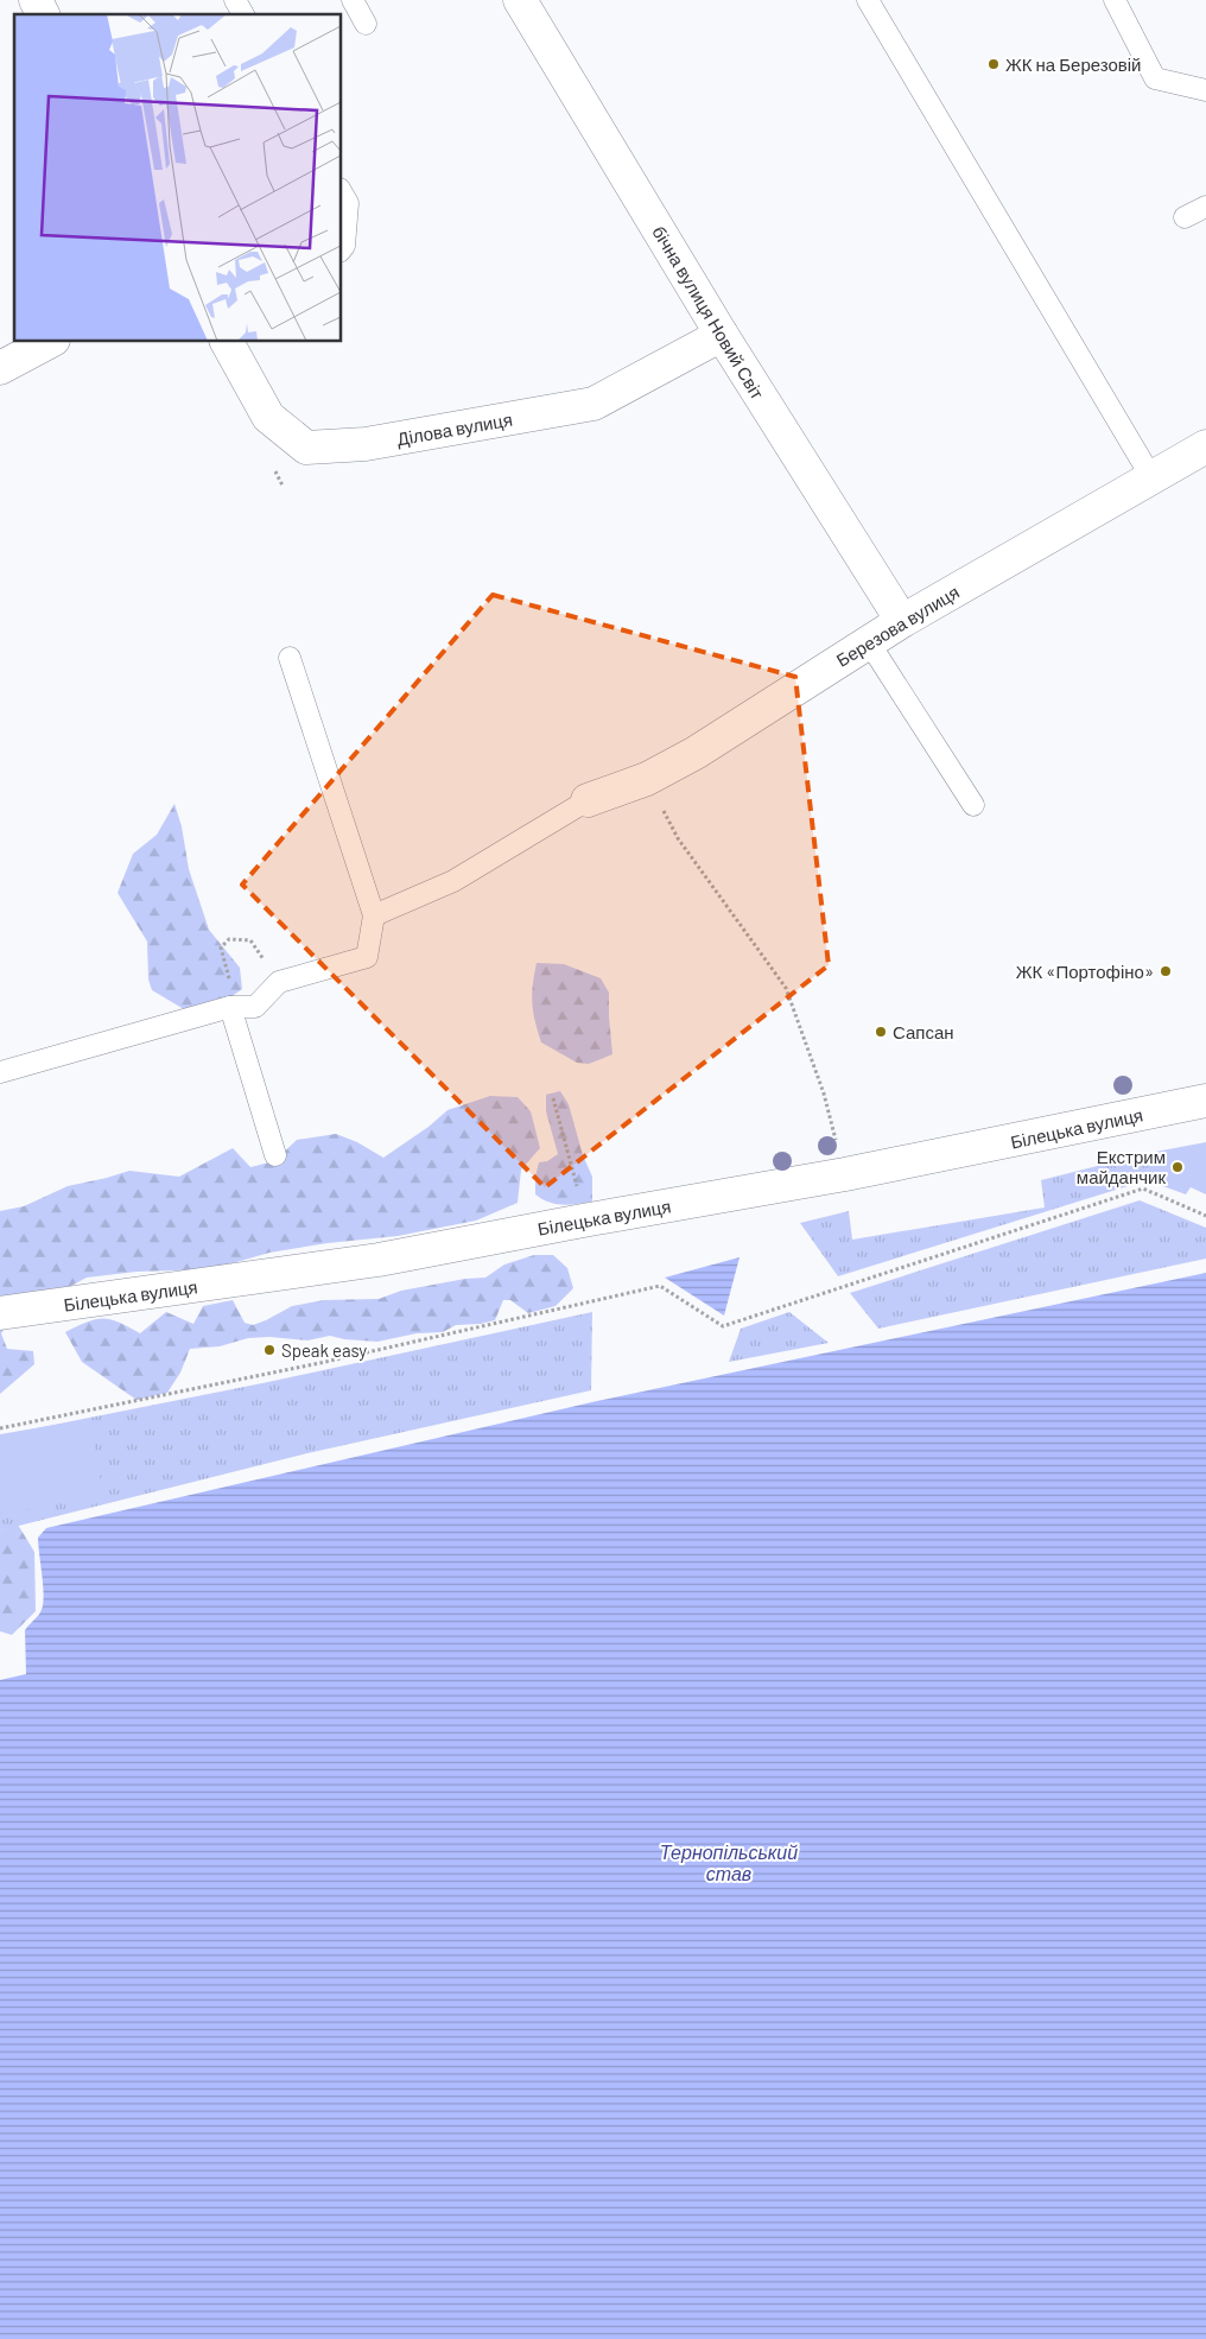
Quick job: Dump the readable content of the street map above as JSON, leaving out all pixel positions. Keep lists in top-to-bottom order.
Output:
{
  "streets": {
    "street": [
      "бічна вулиця Новий Світ",
      "Ділова вулиця",
      "Березова вулиця",
      "Білецька вулиця"
    ]
  },
  "crossings": [
    ["бічна вулиця Новий Світ", "Ділова вулиця"],
    ["бічна вулиця Новий Світ", "Березова вулиця"]
  ],
  "water": ["Тернопільський став"],
  "places": [
    "ЖК на Березовій",
    "ЖК «Портофіно»",
    "Сапсан",
    "Екстрим майданчик",
    "Speak easy"
  ]
}
